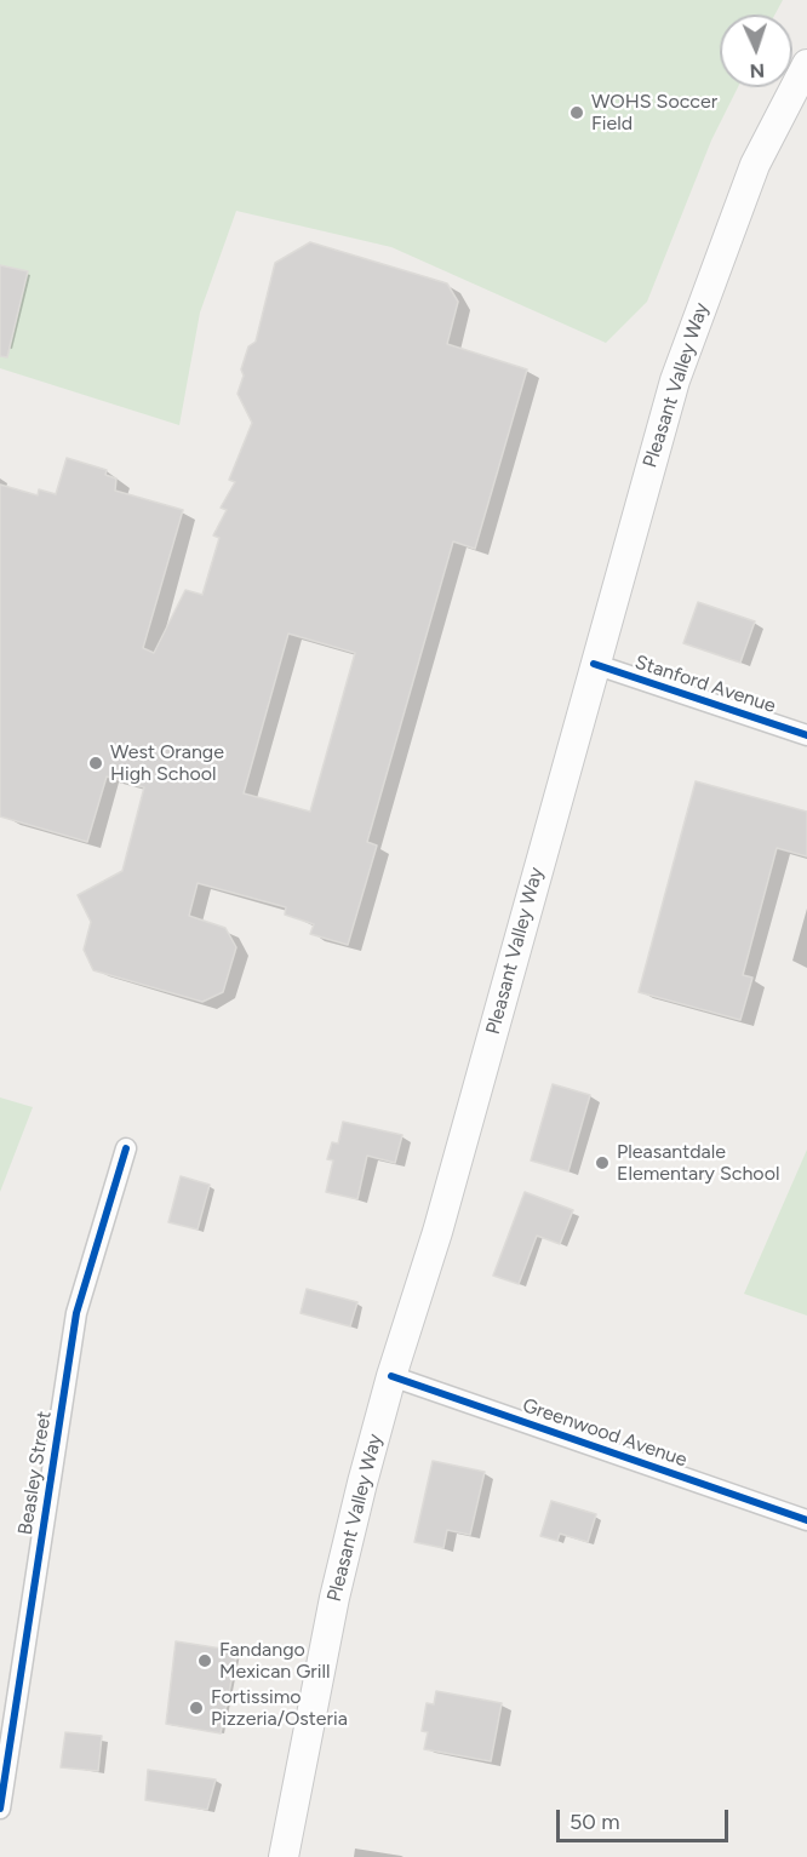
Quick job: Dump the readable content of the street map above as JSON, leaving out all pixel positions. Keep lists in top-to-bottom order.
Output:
{
  "streets": {
    "main road": ["Pleasant Valley Way"],
    "street": ["Stanford Avenue", "Greenwood Avenue", "Beasley Street"]
  },
  "crossings": [
    ["Pleasant Valley Way", "Stanford Avenue"],
    ["Pleasant Valley Way", "Greenwood Avenue"]
  ],
  "places": [
    "WOHS Soccer Field",
    "West Orange High School",
    "Pleasantdale Elementary School",
    "Fandango Mexican Grill",
    "Fortissimo Pizzeria/Osteria"
  ],
  "scale_bar": "50 m",
  "north": "bottom"
}
